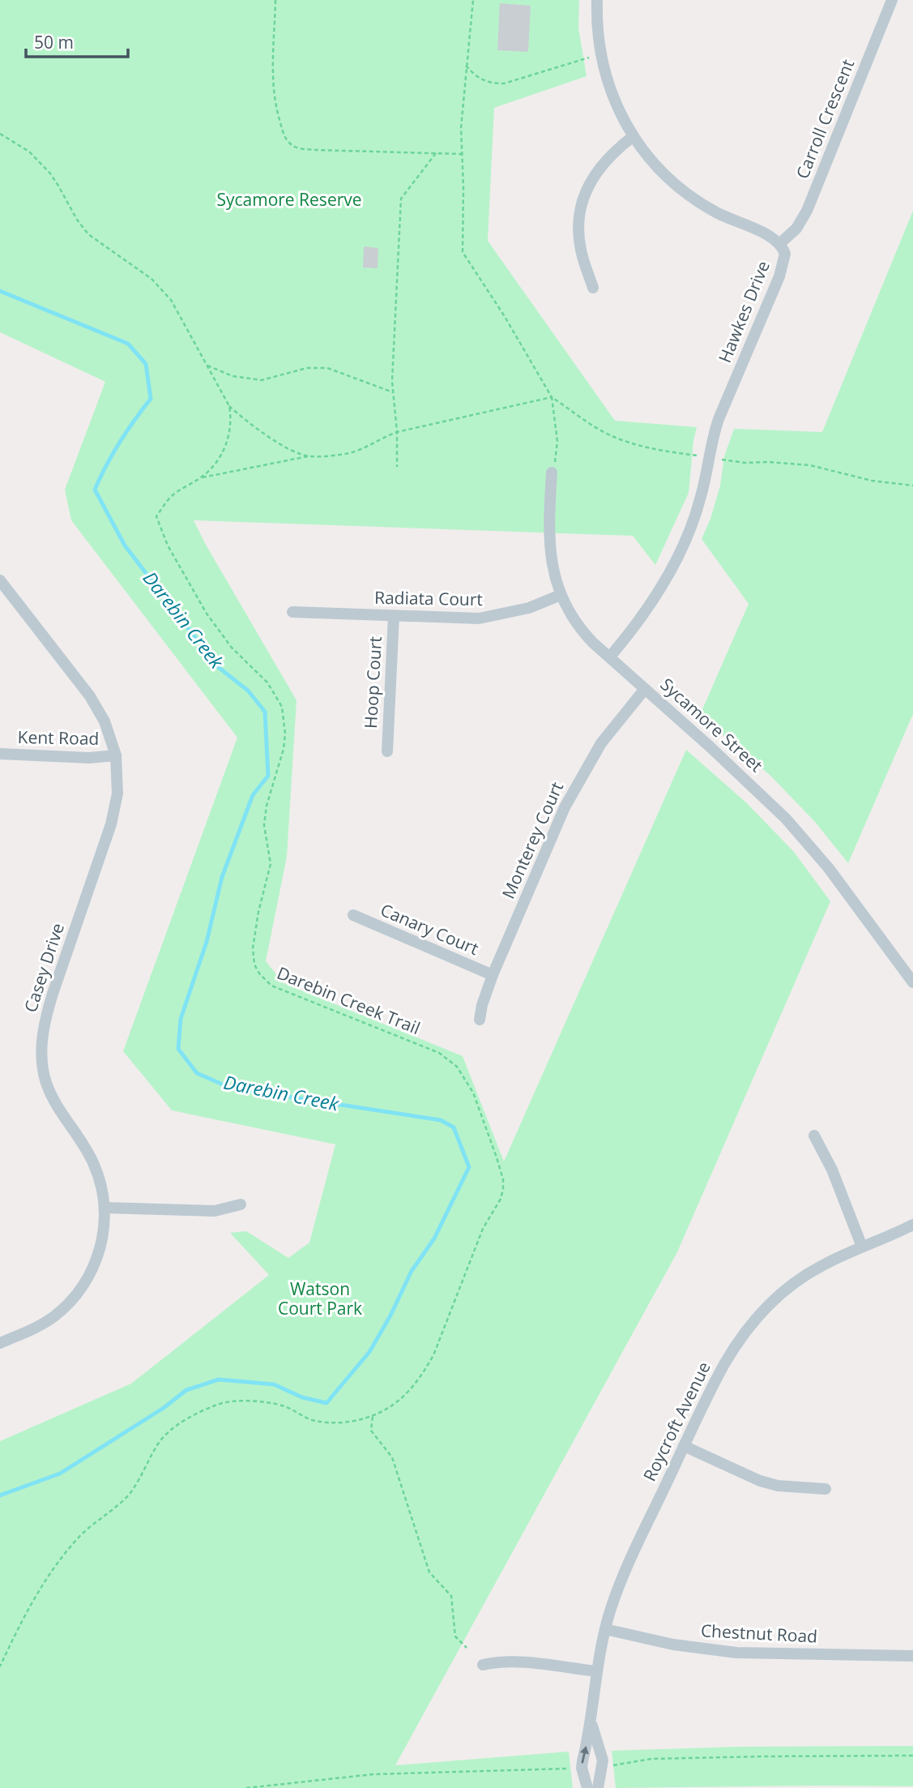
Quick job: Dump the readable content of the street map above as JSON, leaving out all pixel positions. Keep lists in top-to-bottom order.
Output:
{
  "streets": {
    "street": [
      "Carroll Crescent",
      "Hawkes Drive",
      "Radiata Court",
      "Hoop Court",
      "Sycamore Street",
      "Kent Road",
      "Monterey Court",
      "Canary Court",
      "Casey Drive",
      "Roycroft Avenue",
      "Chestnut Road"
    ],
    "path": ["Darebin Creek Trail"]
  },
  "crossings": [
    ["Carroll Crescent", "Hawkes Drive"],
    ["Hawkes Drive", "Sycamore Street"],
    ["Radiata Court", "Hoop Court"],
    ["Radiata Court", "Sycamore Street"],
    ["Sycamore Street", "Monterey Court"],
    ["Kent Road", "Casey Drive"],
    ["Monterey Court", "Canary Court"],
    ["Roycroft Avenue", "Chestnut Road"]
  ],
  "water": ["Darebin Creek"],
  "parks": ["Sycamore Reserve", "Watson Court Park"],
  "scale_bar": "50 m"
}
